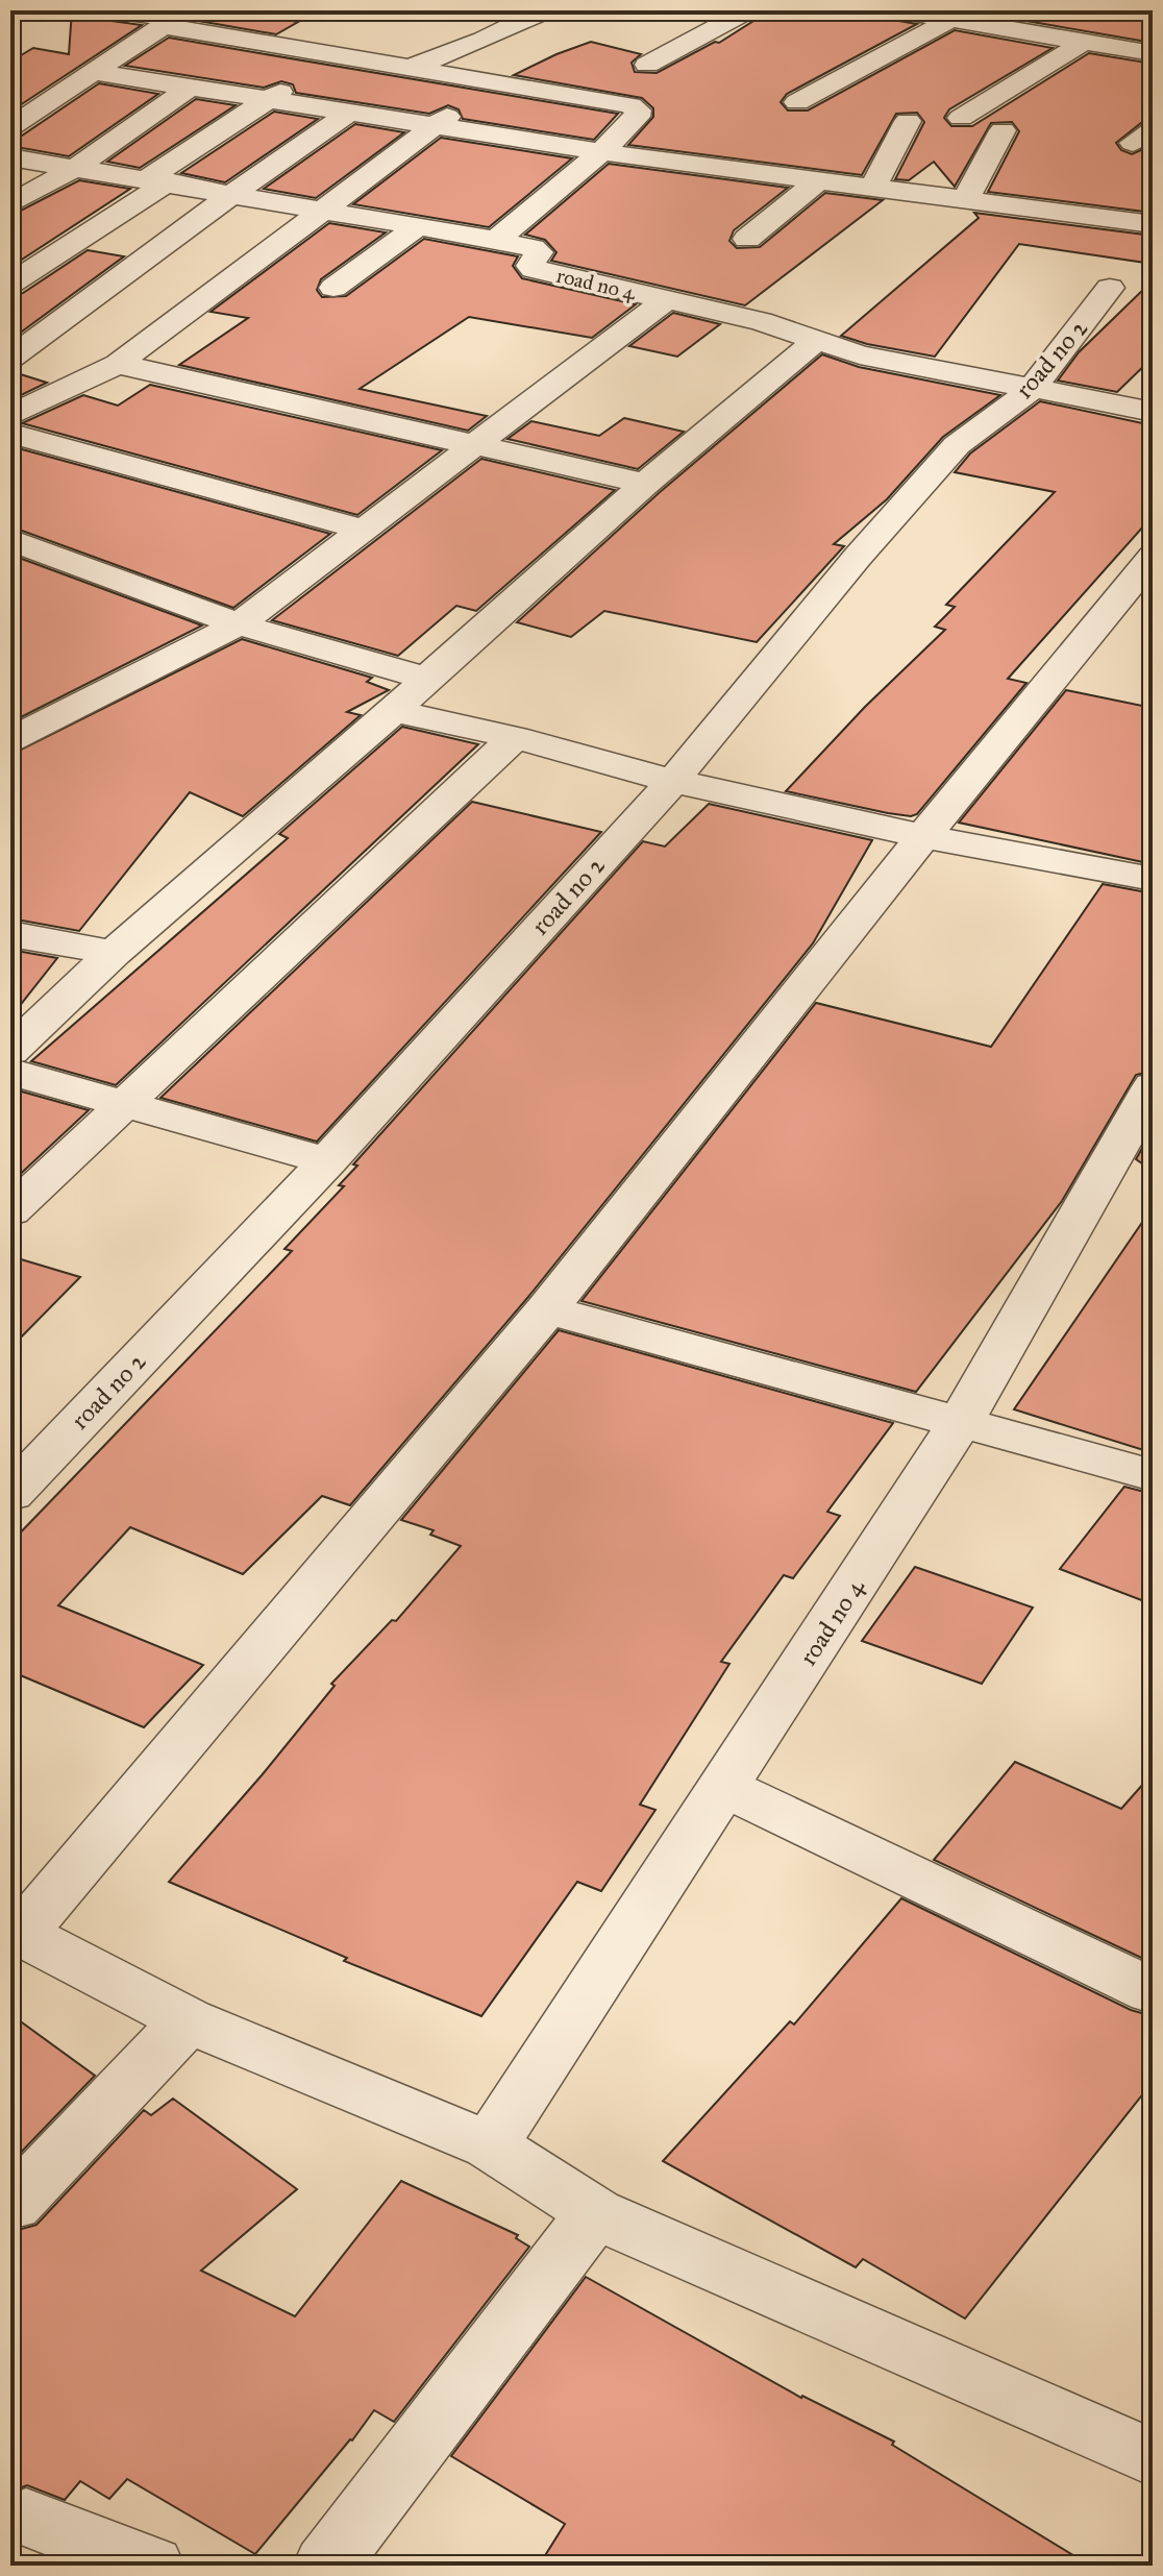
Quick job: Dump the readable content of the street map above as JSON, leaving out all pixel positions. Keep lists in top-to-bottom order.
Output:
{
  "streets": {
    "street": ["road no 4", "road no 2"]
  },
  "crossings": [
    ["road no 4", "road no 2"]
  ]
}
